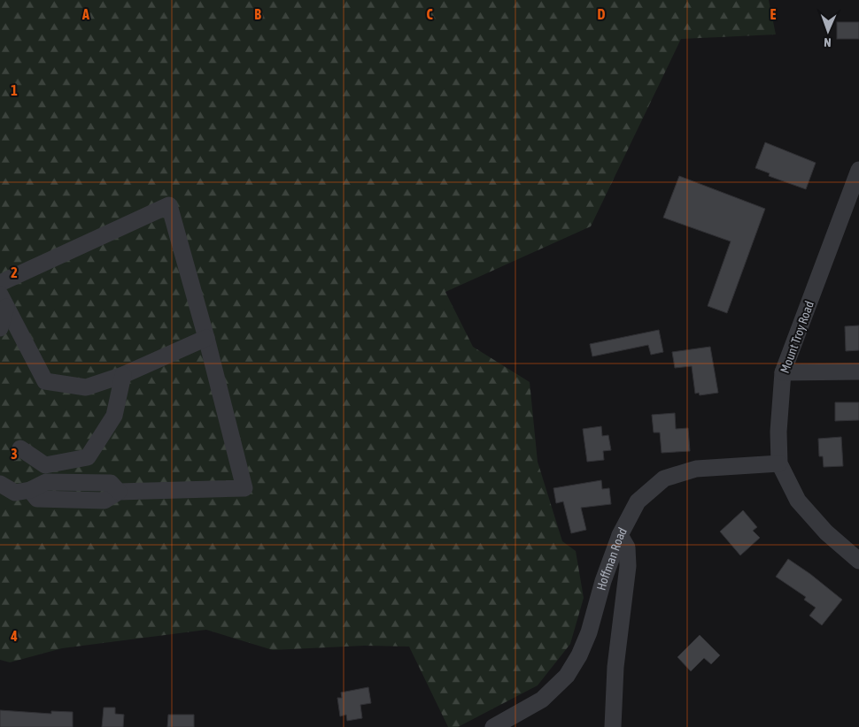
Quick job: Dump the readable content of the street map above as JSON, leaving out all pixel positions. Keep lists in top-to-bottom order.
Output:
{
  "streets": {
    "street": ["Mount Troy Road", "Hoffman Road"]
  },
  "crossings": [
    ["Mount Troy Road", "Hoffman Road"]
  ],
  "north": "bottom",
  "grid": {
    "columns": [
      "A",
      "B",
      "C",
      "D",
      "E"
    ],
    "rows": [
      "1",
      "2",
      "3",
      "4"
    ]
  }
}
